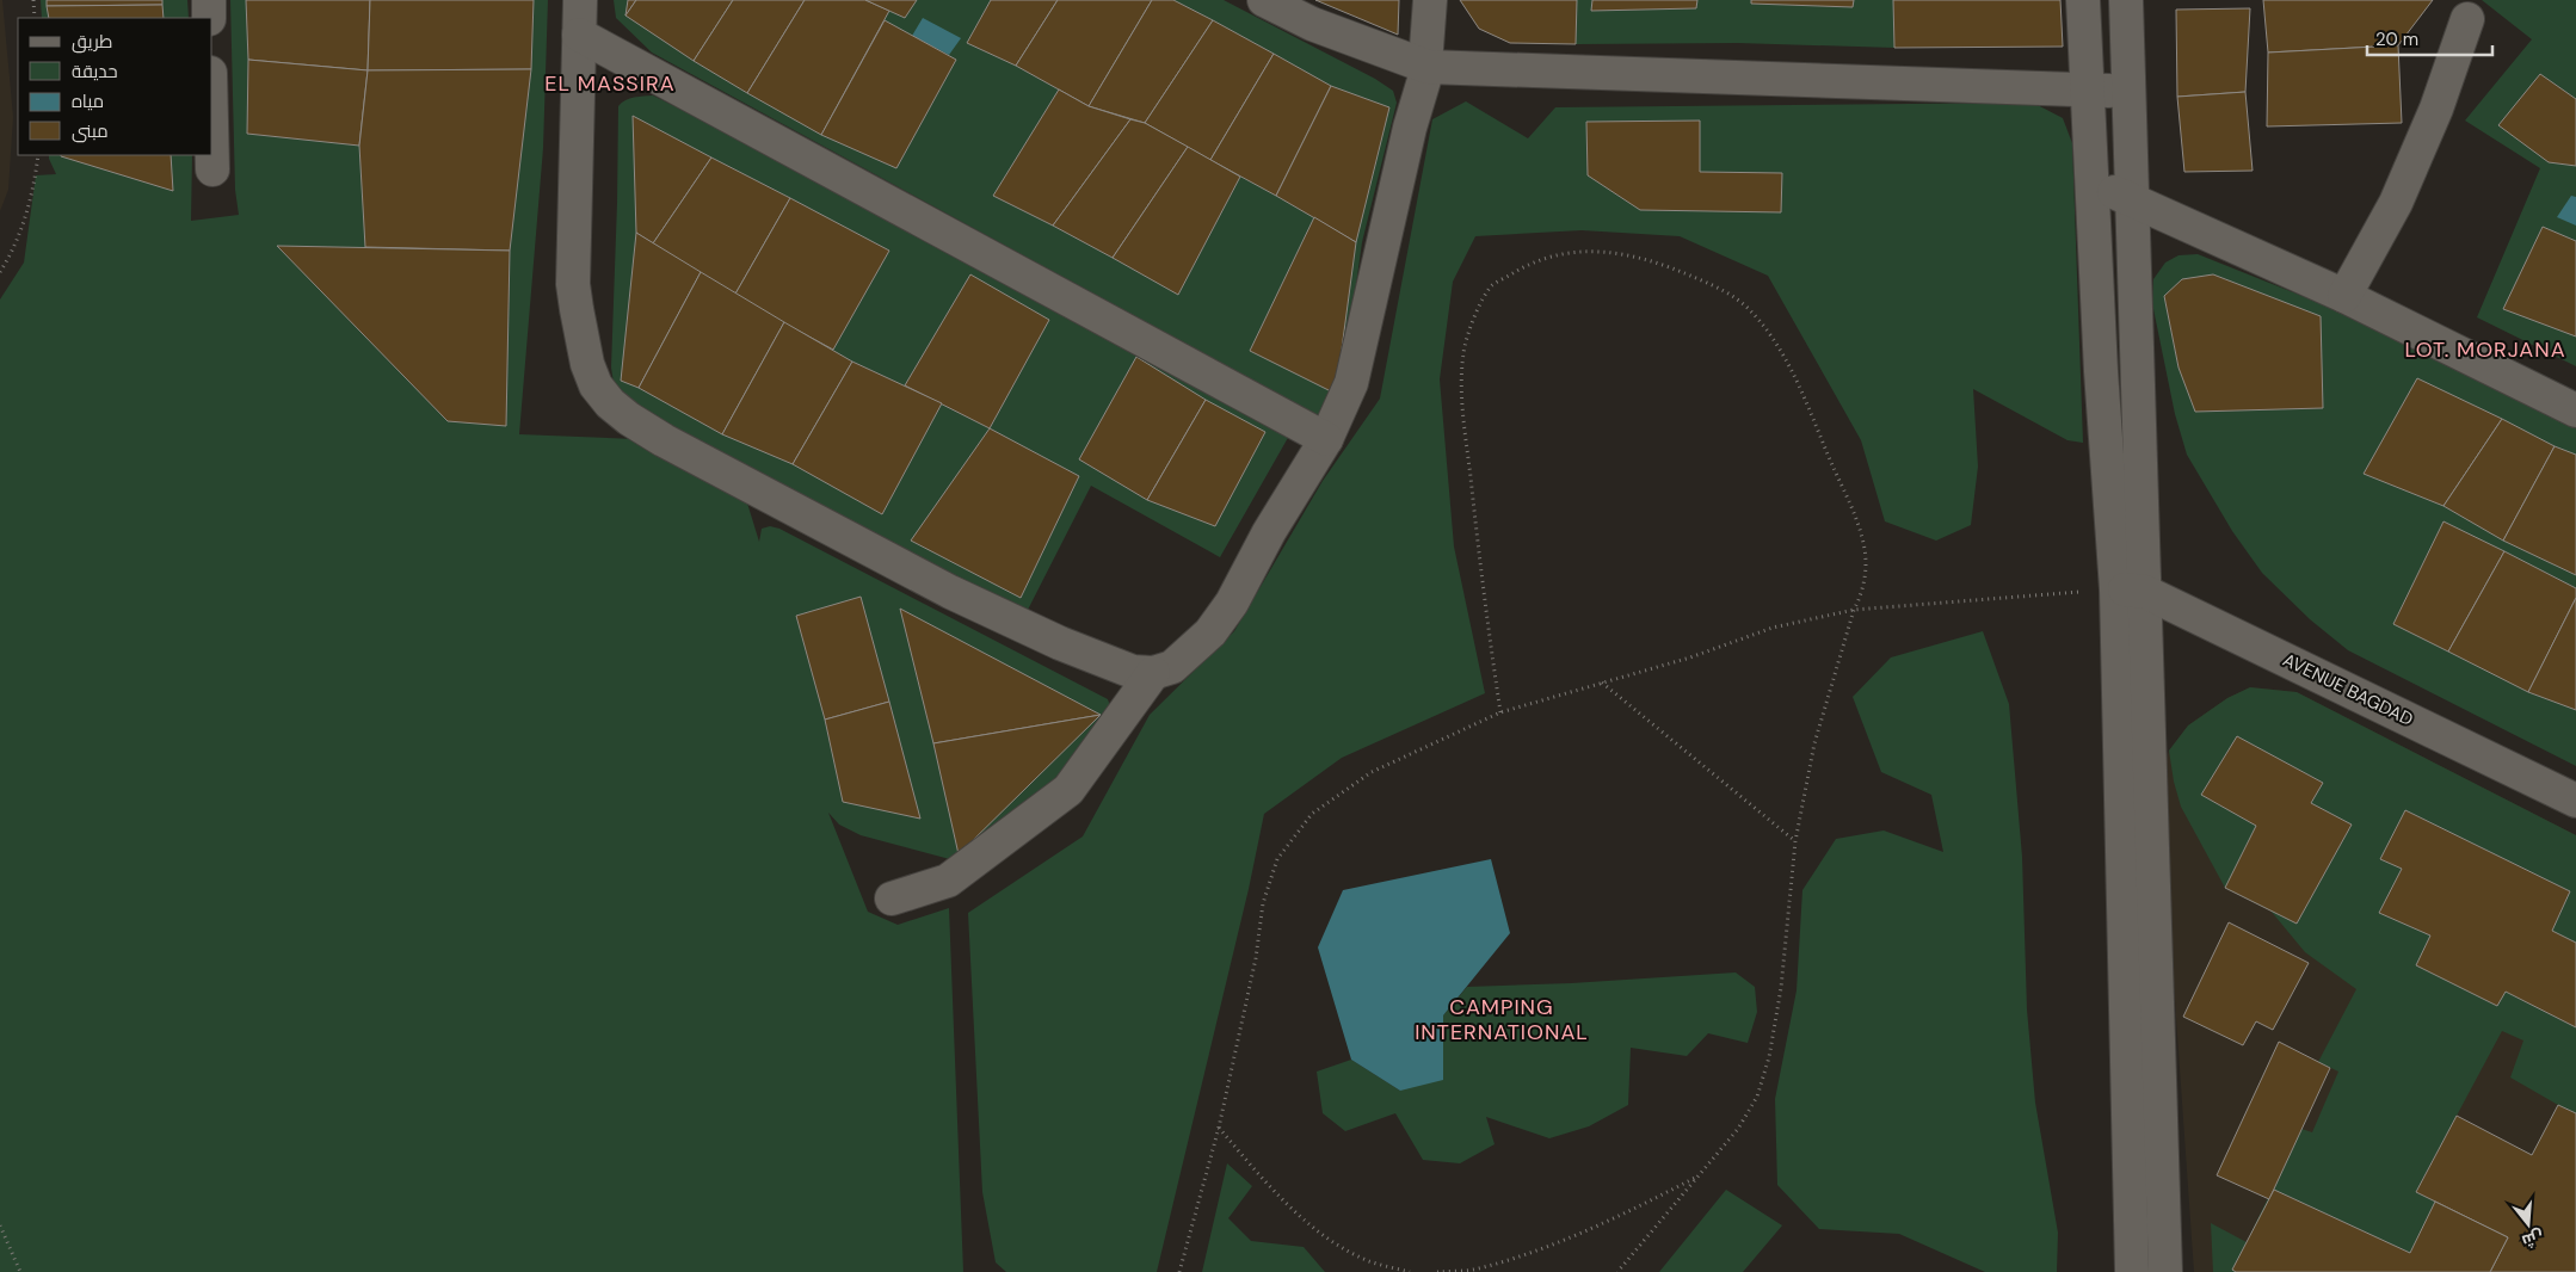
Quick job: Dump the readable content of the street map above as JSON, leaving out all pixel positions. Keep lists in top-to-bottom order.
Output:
{
  "streets": {
    "street": ["AVENUE BAGDAD"]
  },
  "districts": ["EL MASSIRA", "LOT. MORJANA", "CAMPING INTERNATIONAL"],
  "legend": [
    "طريق",
    "حديقة",
    "مياه",
    "مبنى"
  ],
  "scale_bar": "20 m",
  "north": "bottom"
}
